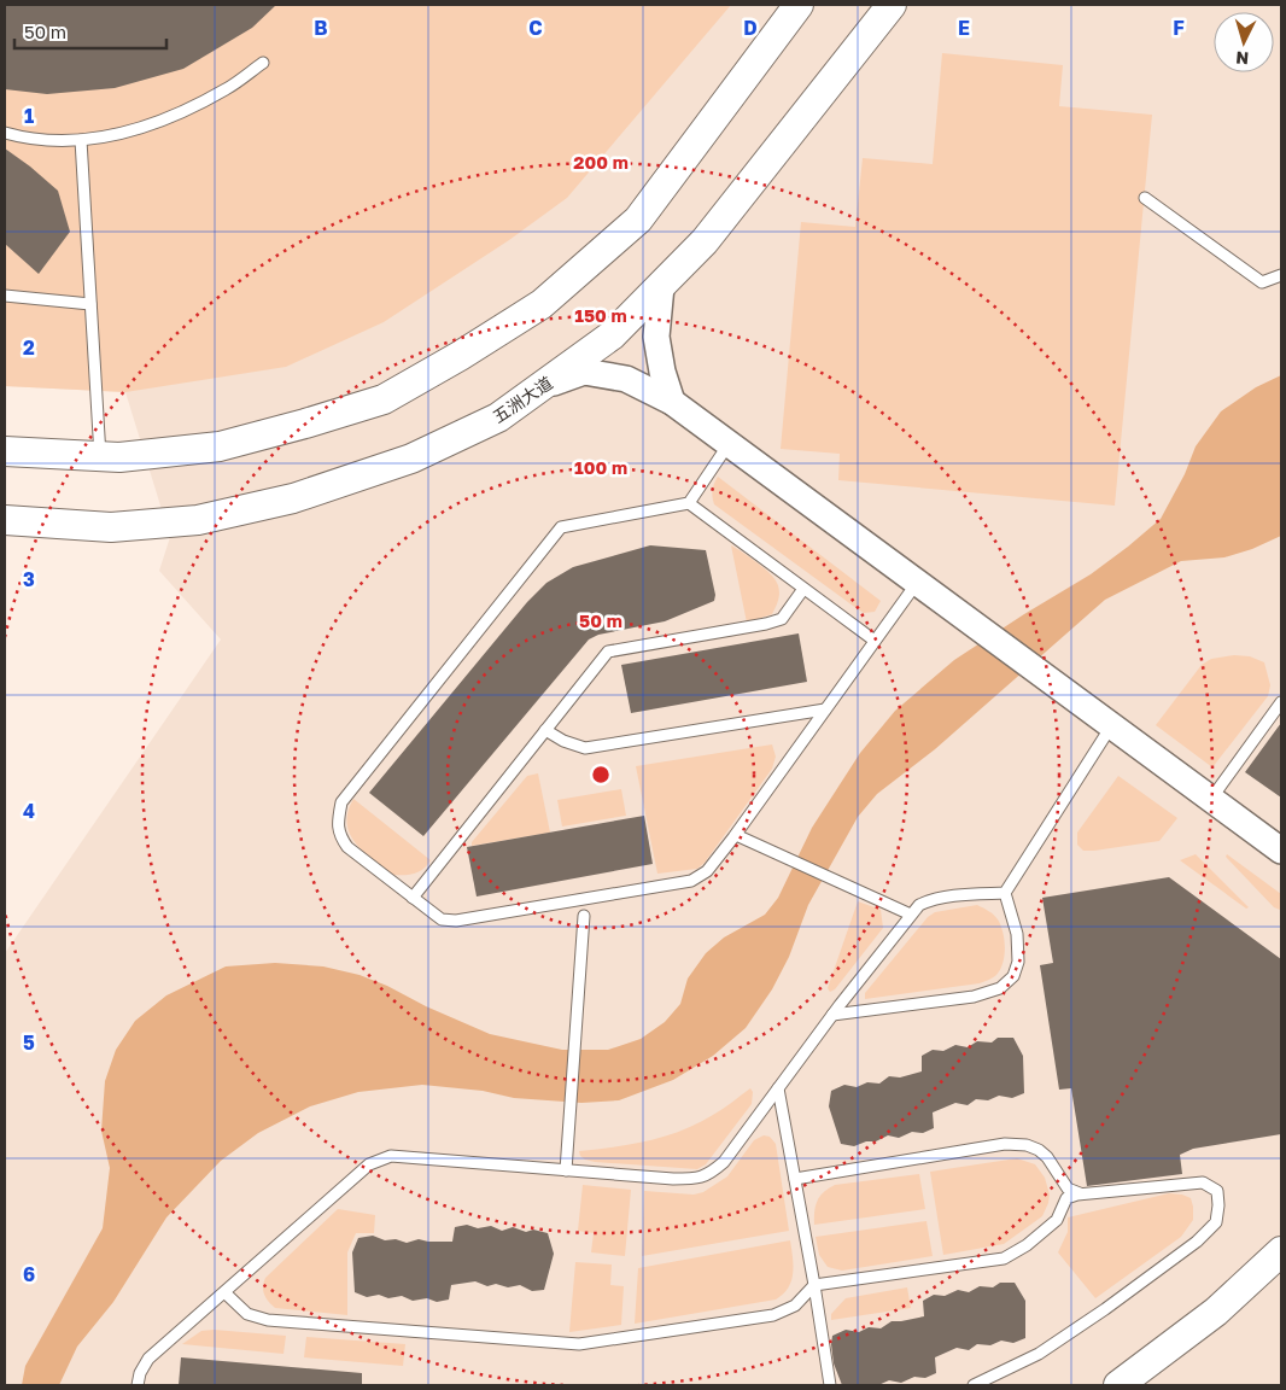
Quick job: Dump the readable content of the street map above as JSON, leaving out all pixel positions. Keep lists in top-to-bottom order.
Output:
{
  "streets": {
    "main road": ["五洲大道"]
  },
  "scale_bar": "50 m",
  "north": "bottom",
  "grid": {
    "columns": [
      "B",
      "C",
      "D",
      "E",
      "F"
    ],
    "rows": [
      "1",
      "2",
      "3",
      "4",
      "5",
      "6"
    ]
  },
  "rings": [
    "200 m",
    "150 m",
    "100 m",
    "50 m"
  ]
}
